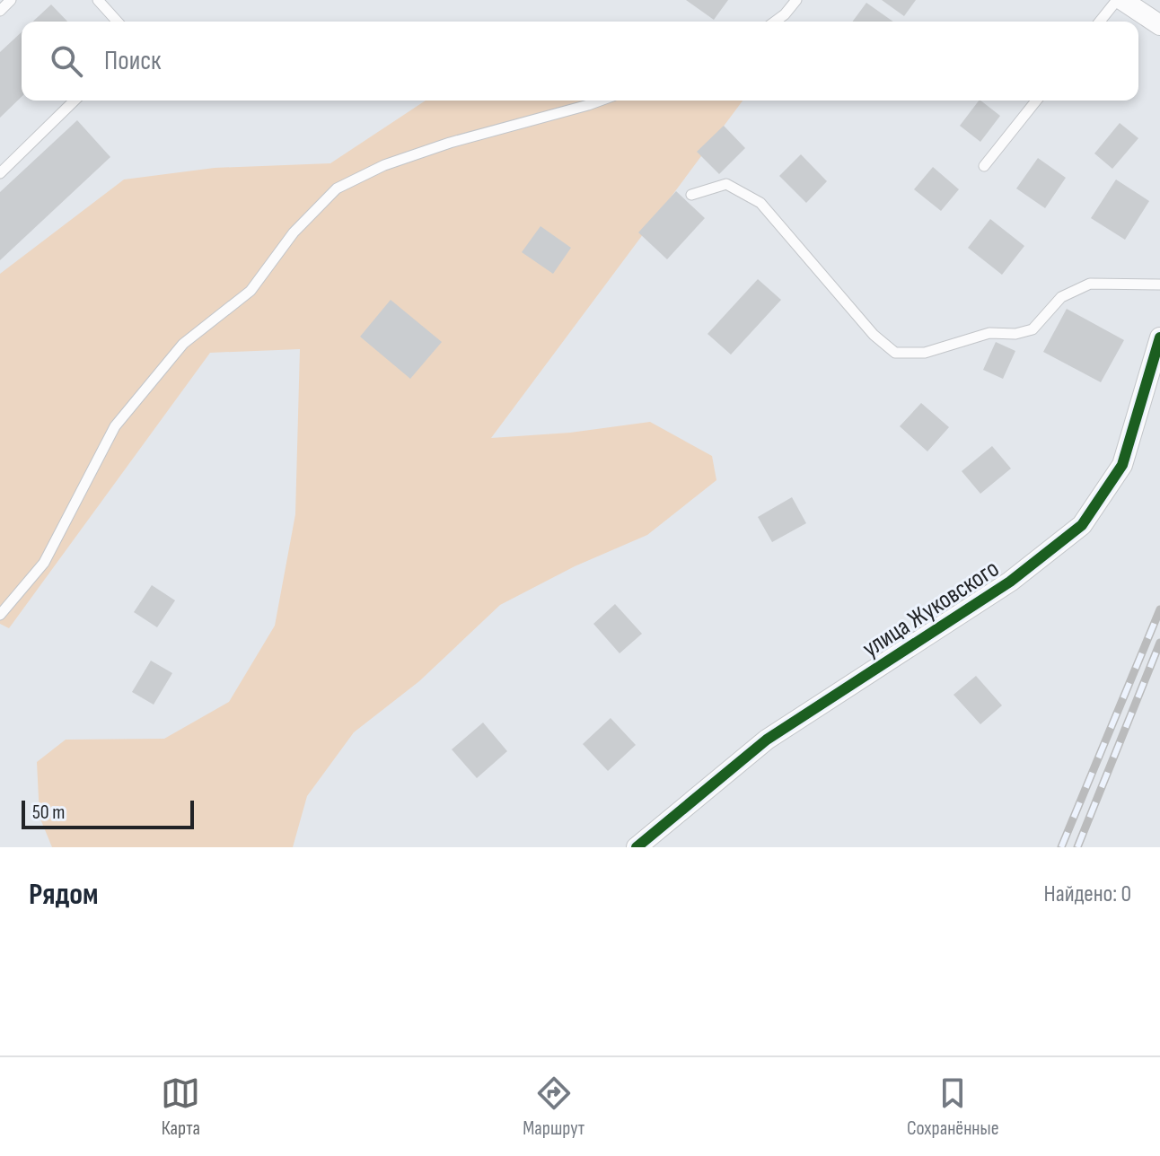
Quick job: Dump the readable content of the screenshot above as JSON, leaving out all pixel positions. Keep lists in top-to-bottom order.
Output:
{
  "streets": {
    "street": ["улица Жуковского"]
  },
  "scale_bar": "50 m",
  "page": {
    "search": "Поиск",
    "scale": "50 m",
    "heading": ["Рядом", "Найдено: 0"],
    "nav": ["Карта", "Маршрут", "Сохранённые"]
  }
}
